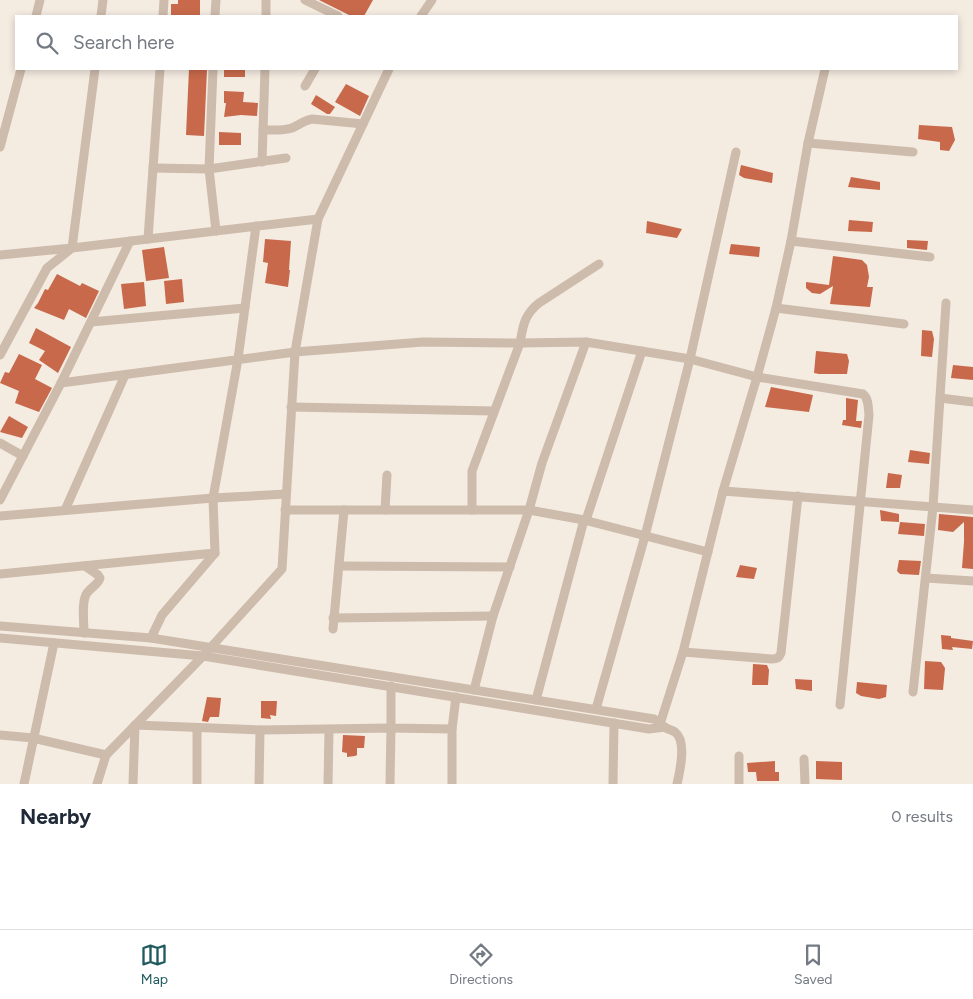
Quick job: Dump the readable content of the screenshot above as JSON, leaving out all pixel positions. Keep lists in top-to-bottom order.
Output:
{
  "page": {
    "search": "Search here",
    "heading": ["Nearby", "0 results"],
    "nav": ["Map", "Directions", "Saved"]
  }
}
